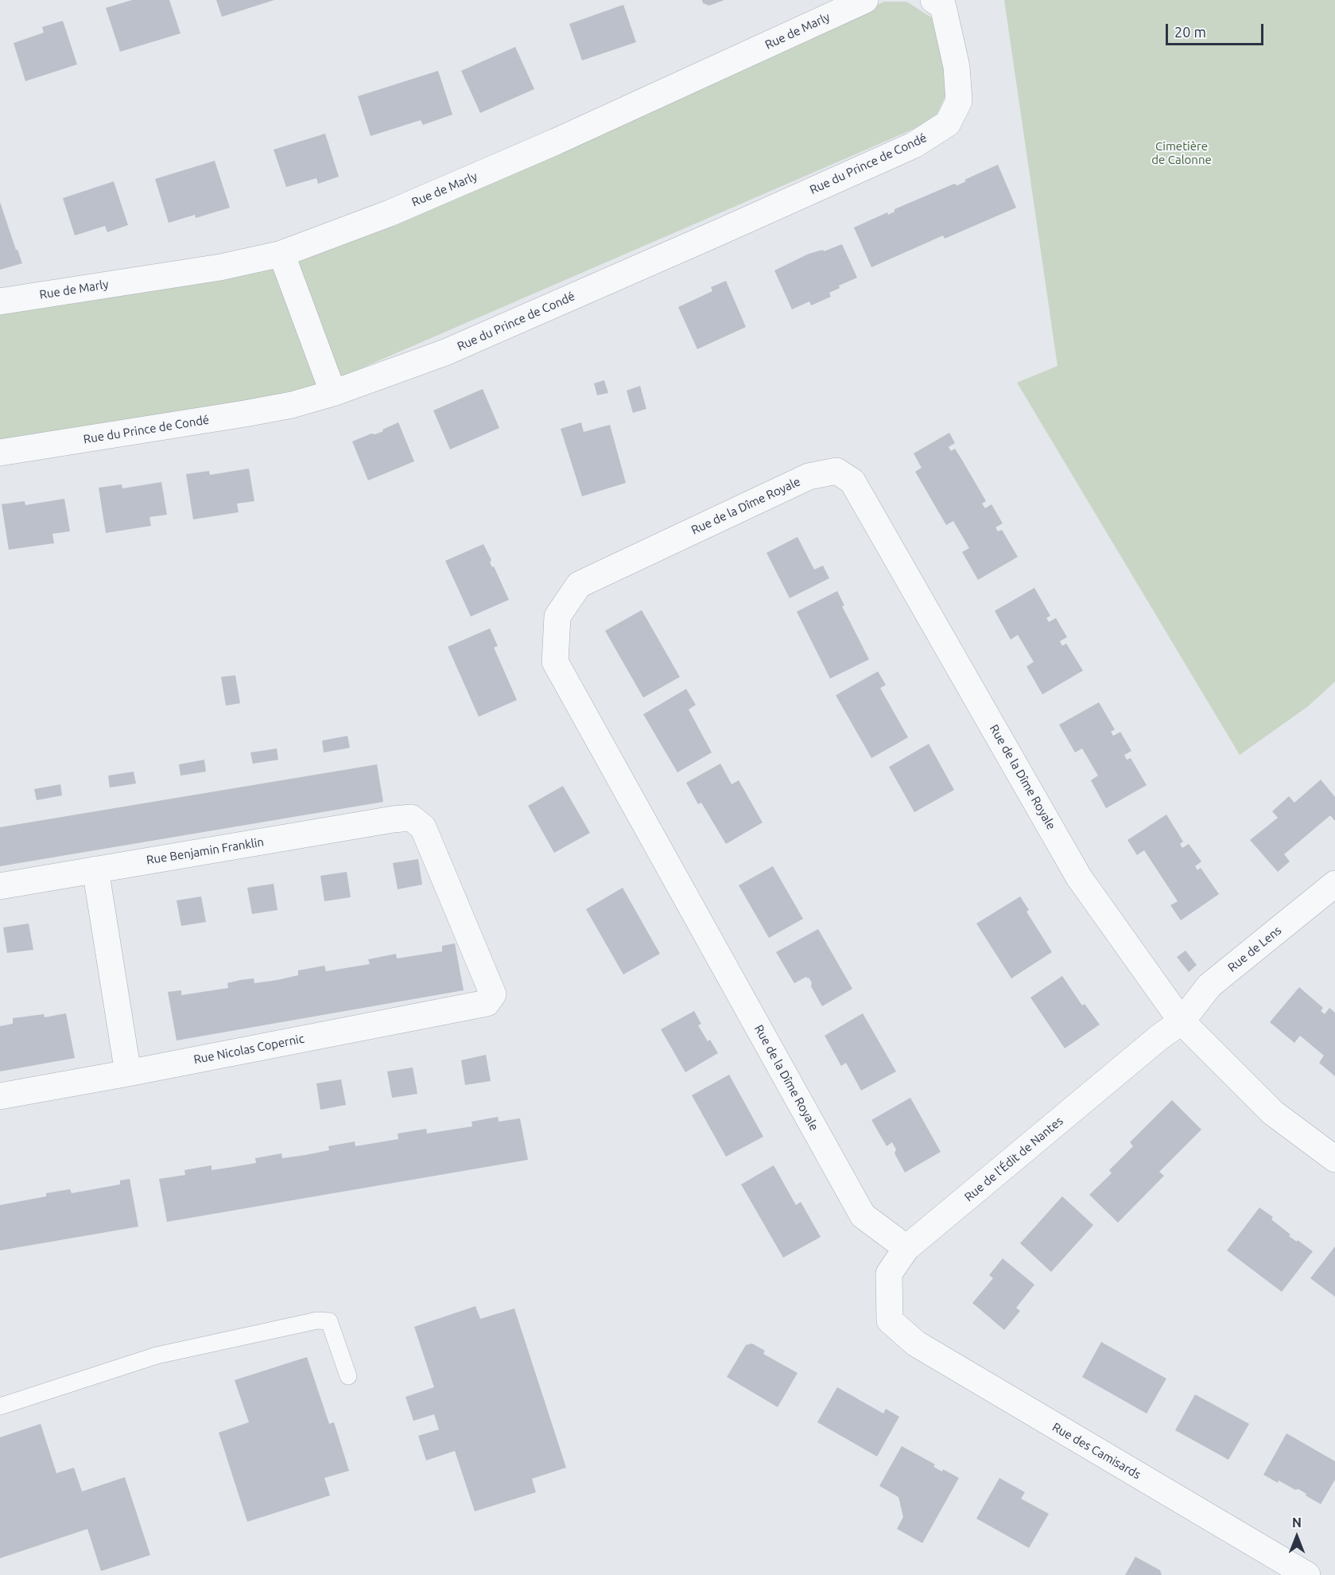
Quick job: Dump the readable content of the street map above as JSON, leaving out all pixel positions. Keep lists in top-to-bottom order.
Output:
{
  "streets": {
    "street": [
      "Rue de Marly",
      "Rue du Prince de Condé",
      "Rue de la Dîme Royale",
      "Rue Benjamin Franklin",
      "Rue de Lens",
      "Rue Nicolas Copernic",
      "Rue de l'Édit de Nantes",
      "Rue des Camisards"
    ]
  },
  "crossings": [
    ["Rue de la Dîme Royale", "Rue de Lens"],
    ["Rue de la Dîme Royale", "Rue de l'Édit de Nantes"],
    ["Rue Benjamin Franklin", "Rue Nicolas Copernic"],
    ["Rue de Lens", "Rue de l'Édit de Nantes"],
    ["Rue de l'Édit de Nantes", "Rue des Camisards"]
  ],
  "parks": ["Cimetière de Calonne"],
  "scale_bar": "20 m",
  "north": "top"
}
